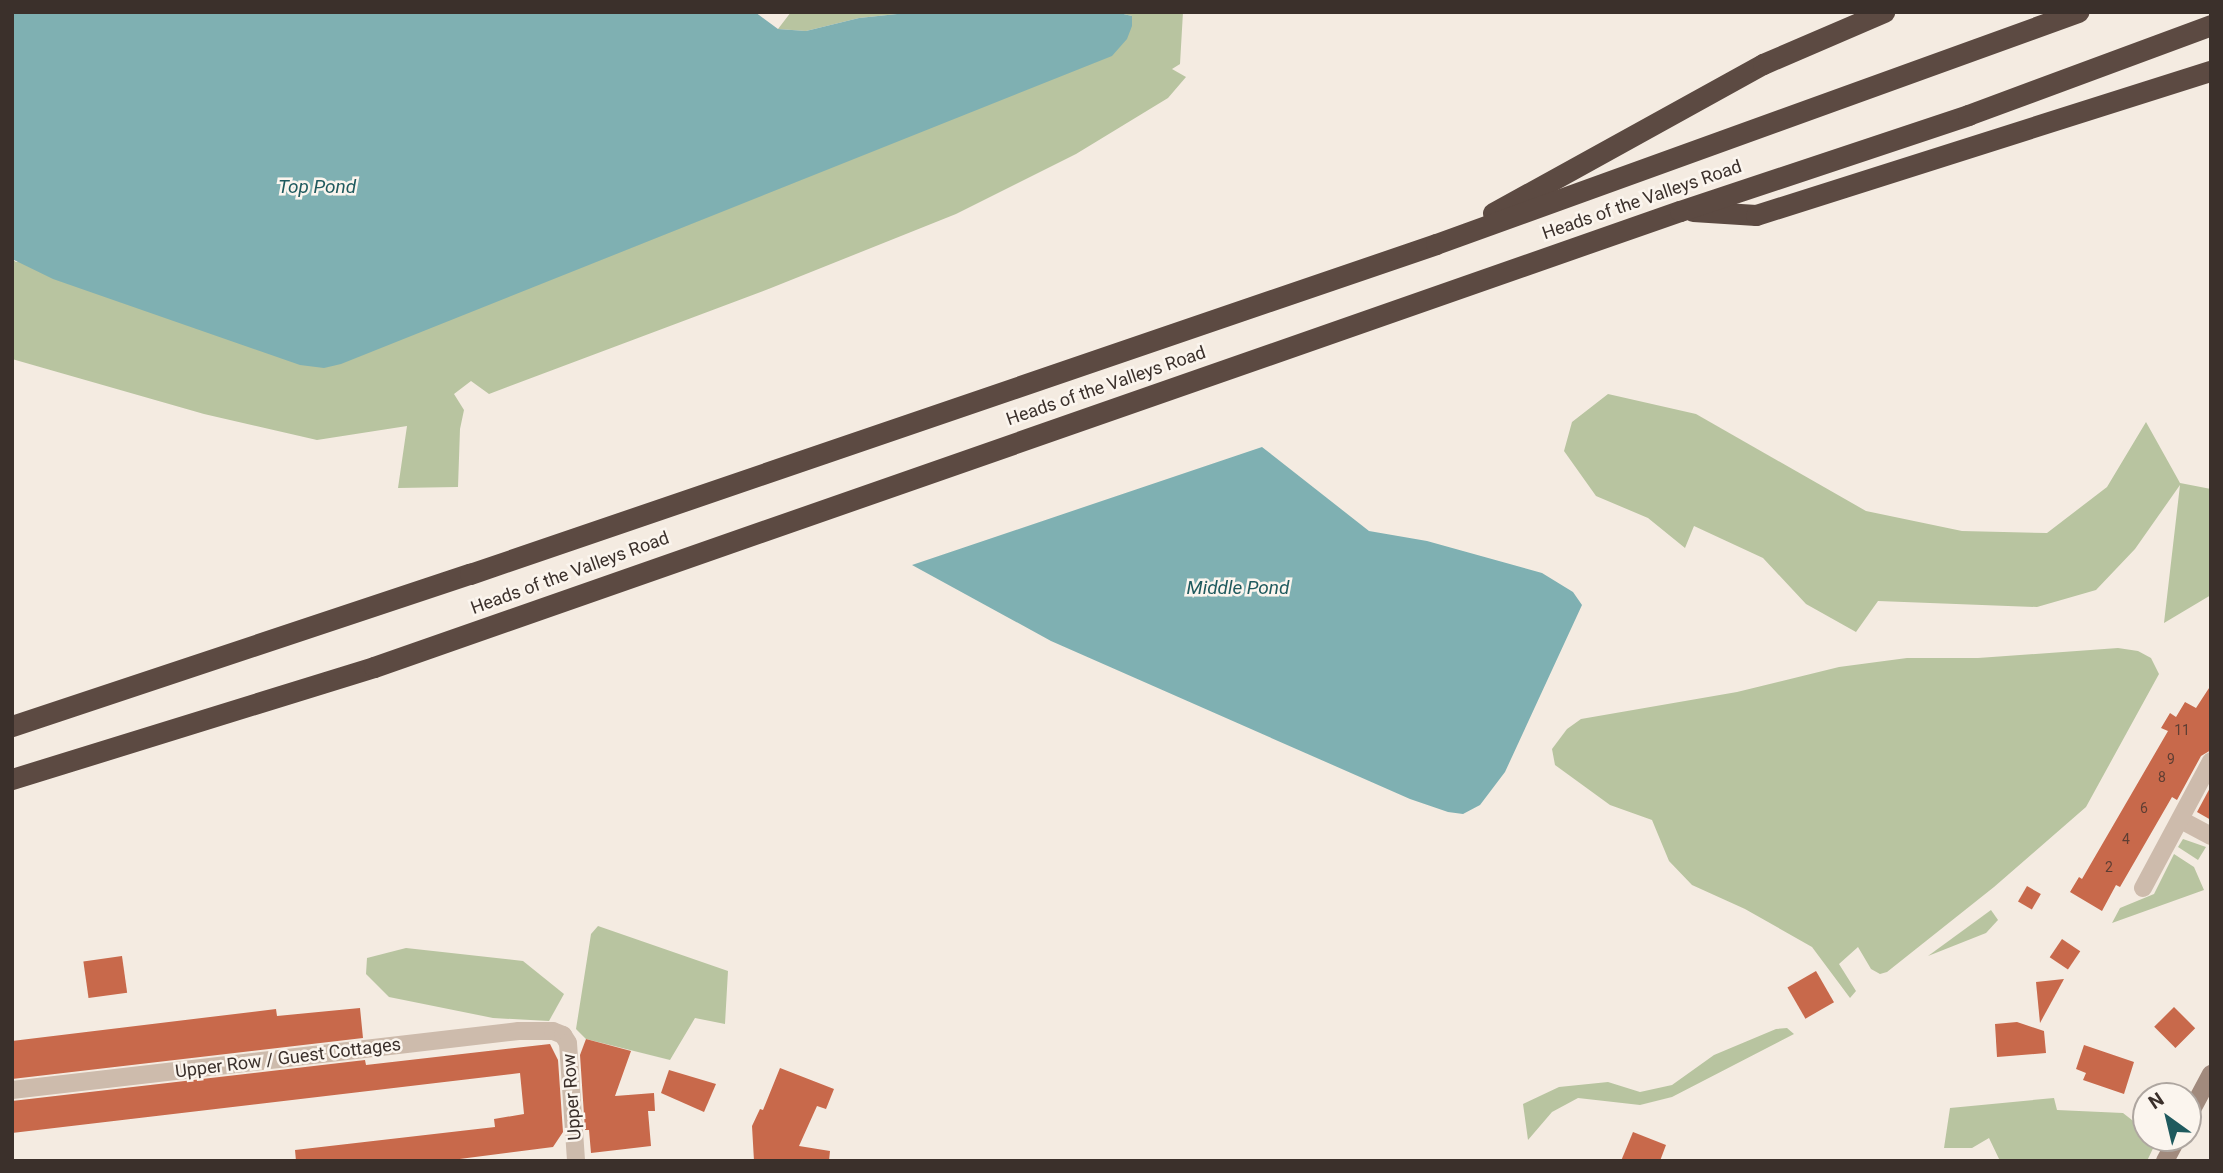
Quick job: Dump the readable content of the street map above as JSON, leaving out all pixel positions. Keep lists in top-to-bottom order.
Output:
{
  "streets": {
    "highway": ["Heads of the Valleys Road"],
    "street": ["Upper Row / Guest Cottages", "Upper Row"]
  },
  "crossings": [
    ["Upper Row / Guest Cottages", "Upper Row"]
  ],
  "water": ["Top Pond", "Middle Pond"],
  "house_numbers": [
    "11",
    "9",
    "8",
    "6",
    "4",
    "2"
  ],
  "north": "top left"
}
